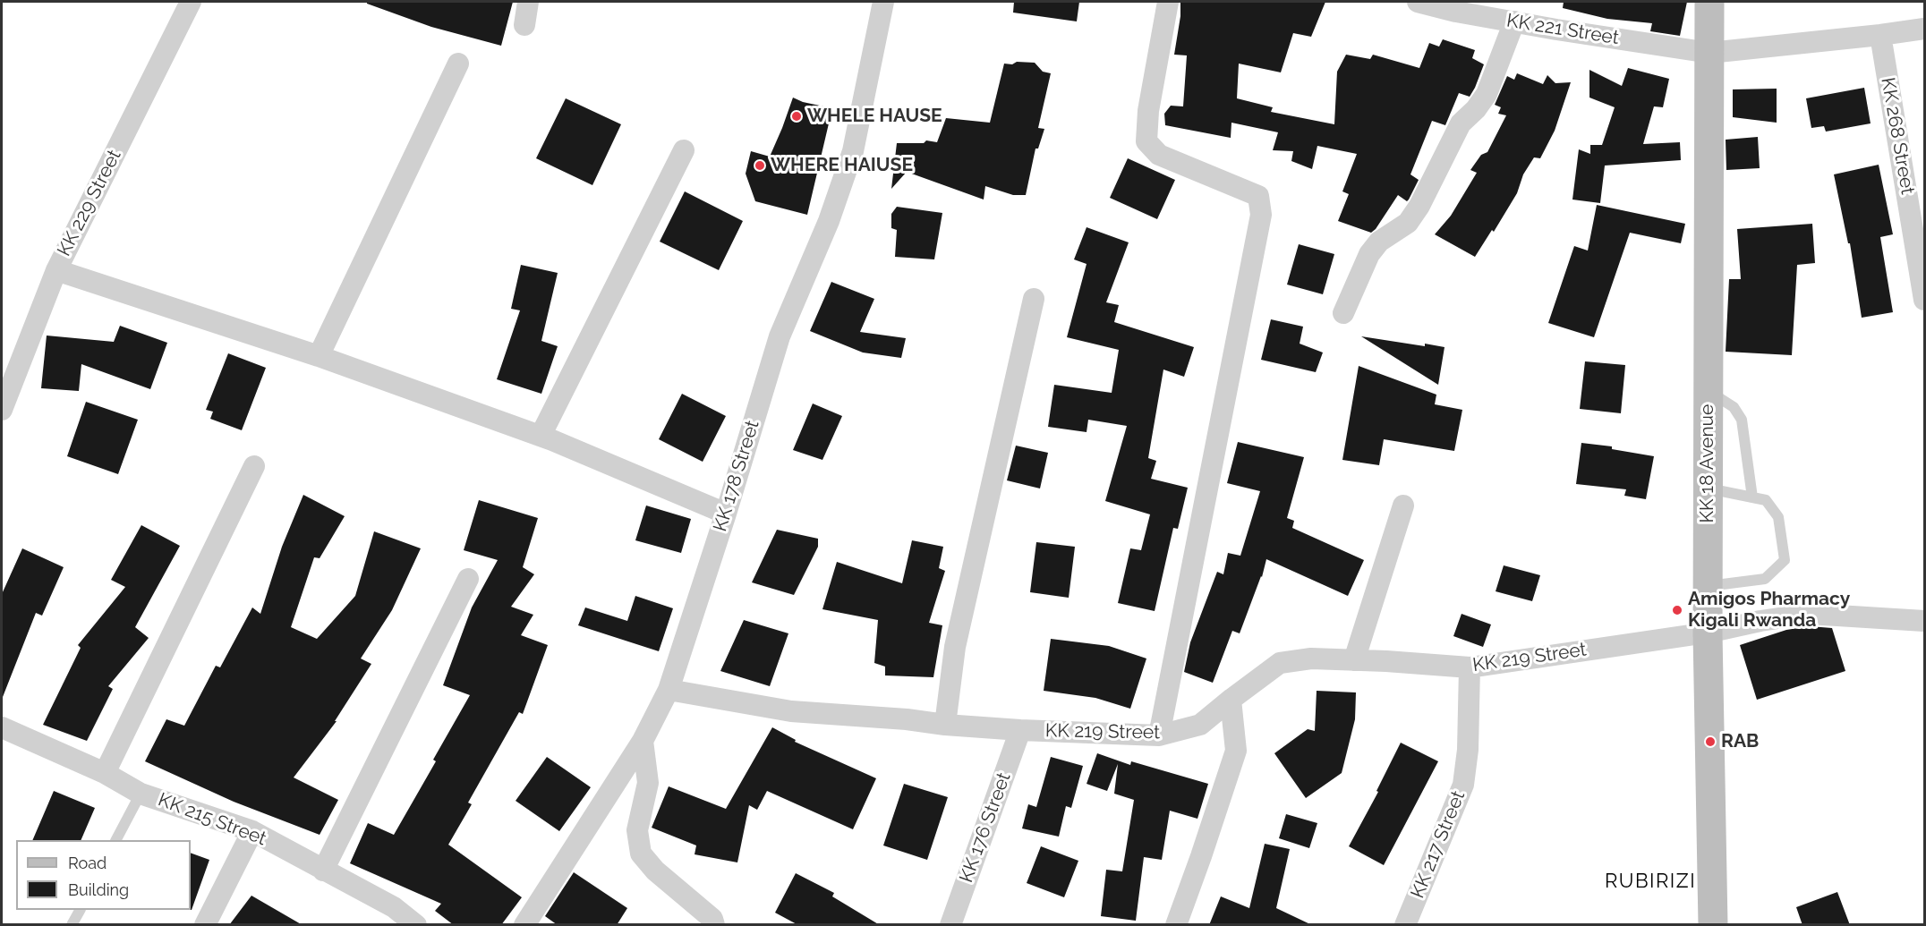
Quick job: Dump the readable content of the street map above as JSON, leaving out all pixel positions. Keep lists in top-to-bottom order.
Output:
{
  "streets": {
    "main road": ["KK 18 Avenue"],
    "street": [
      "KK 221 Street",
      "KK 268 Street",
      "KK 229 Street",
      "KK 178 Street",
      "KK 219 Street",
      "KK 215 Street",
      "KK 176 Street",
      "KK 217 Street"
    ]
  },
  "crossings": [
    ["KK 221 Street", "KK 18 Avenue"],
    ["KK 18 Avenue", "KK 219 Street"],
    ["KK 178 Street", "KK 219 Street"],
    ["KK 219 Street", "KK 176 Street"],
    ["KK 219 Street", "KK 217 Street"]
  ],
  "districts": ["RUBIRIZI"],
  "places": [
    "WHELE HAUSE",
    "WHERE HAIUSE",
    "Amigos Pharmacy Kigali Rwanda",
    "RAB"
  ],
  "legend": ["Road", "Building"]
}
